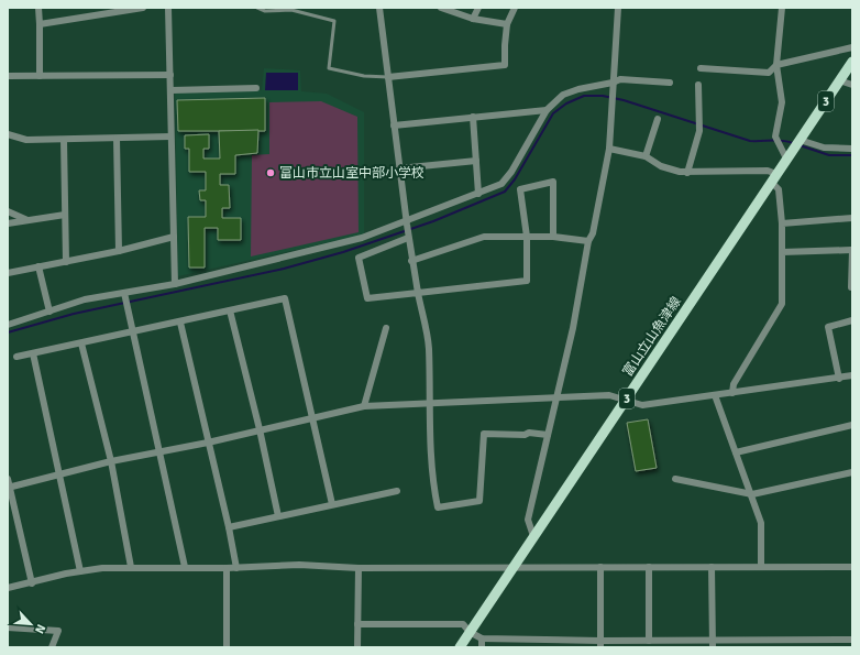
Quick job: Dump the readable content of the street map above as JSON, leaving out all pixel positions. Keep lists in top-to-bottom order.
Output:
{
  "streets": {
    "main road": ["3", "富山立山魚津線"]
  },
  "places": ["富山市立山室中部小学校"],
  "north": "bottom right"
}
